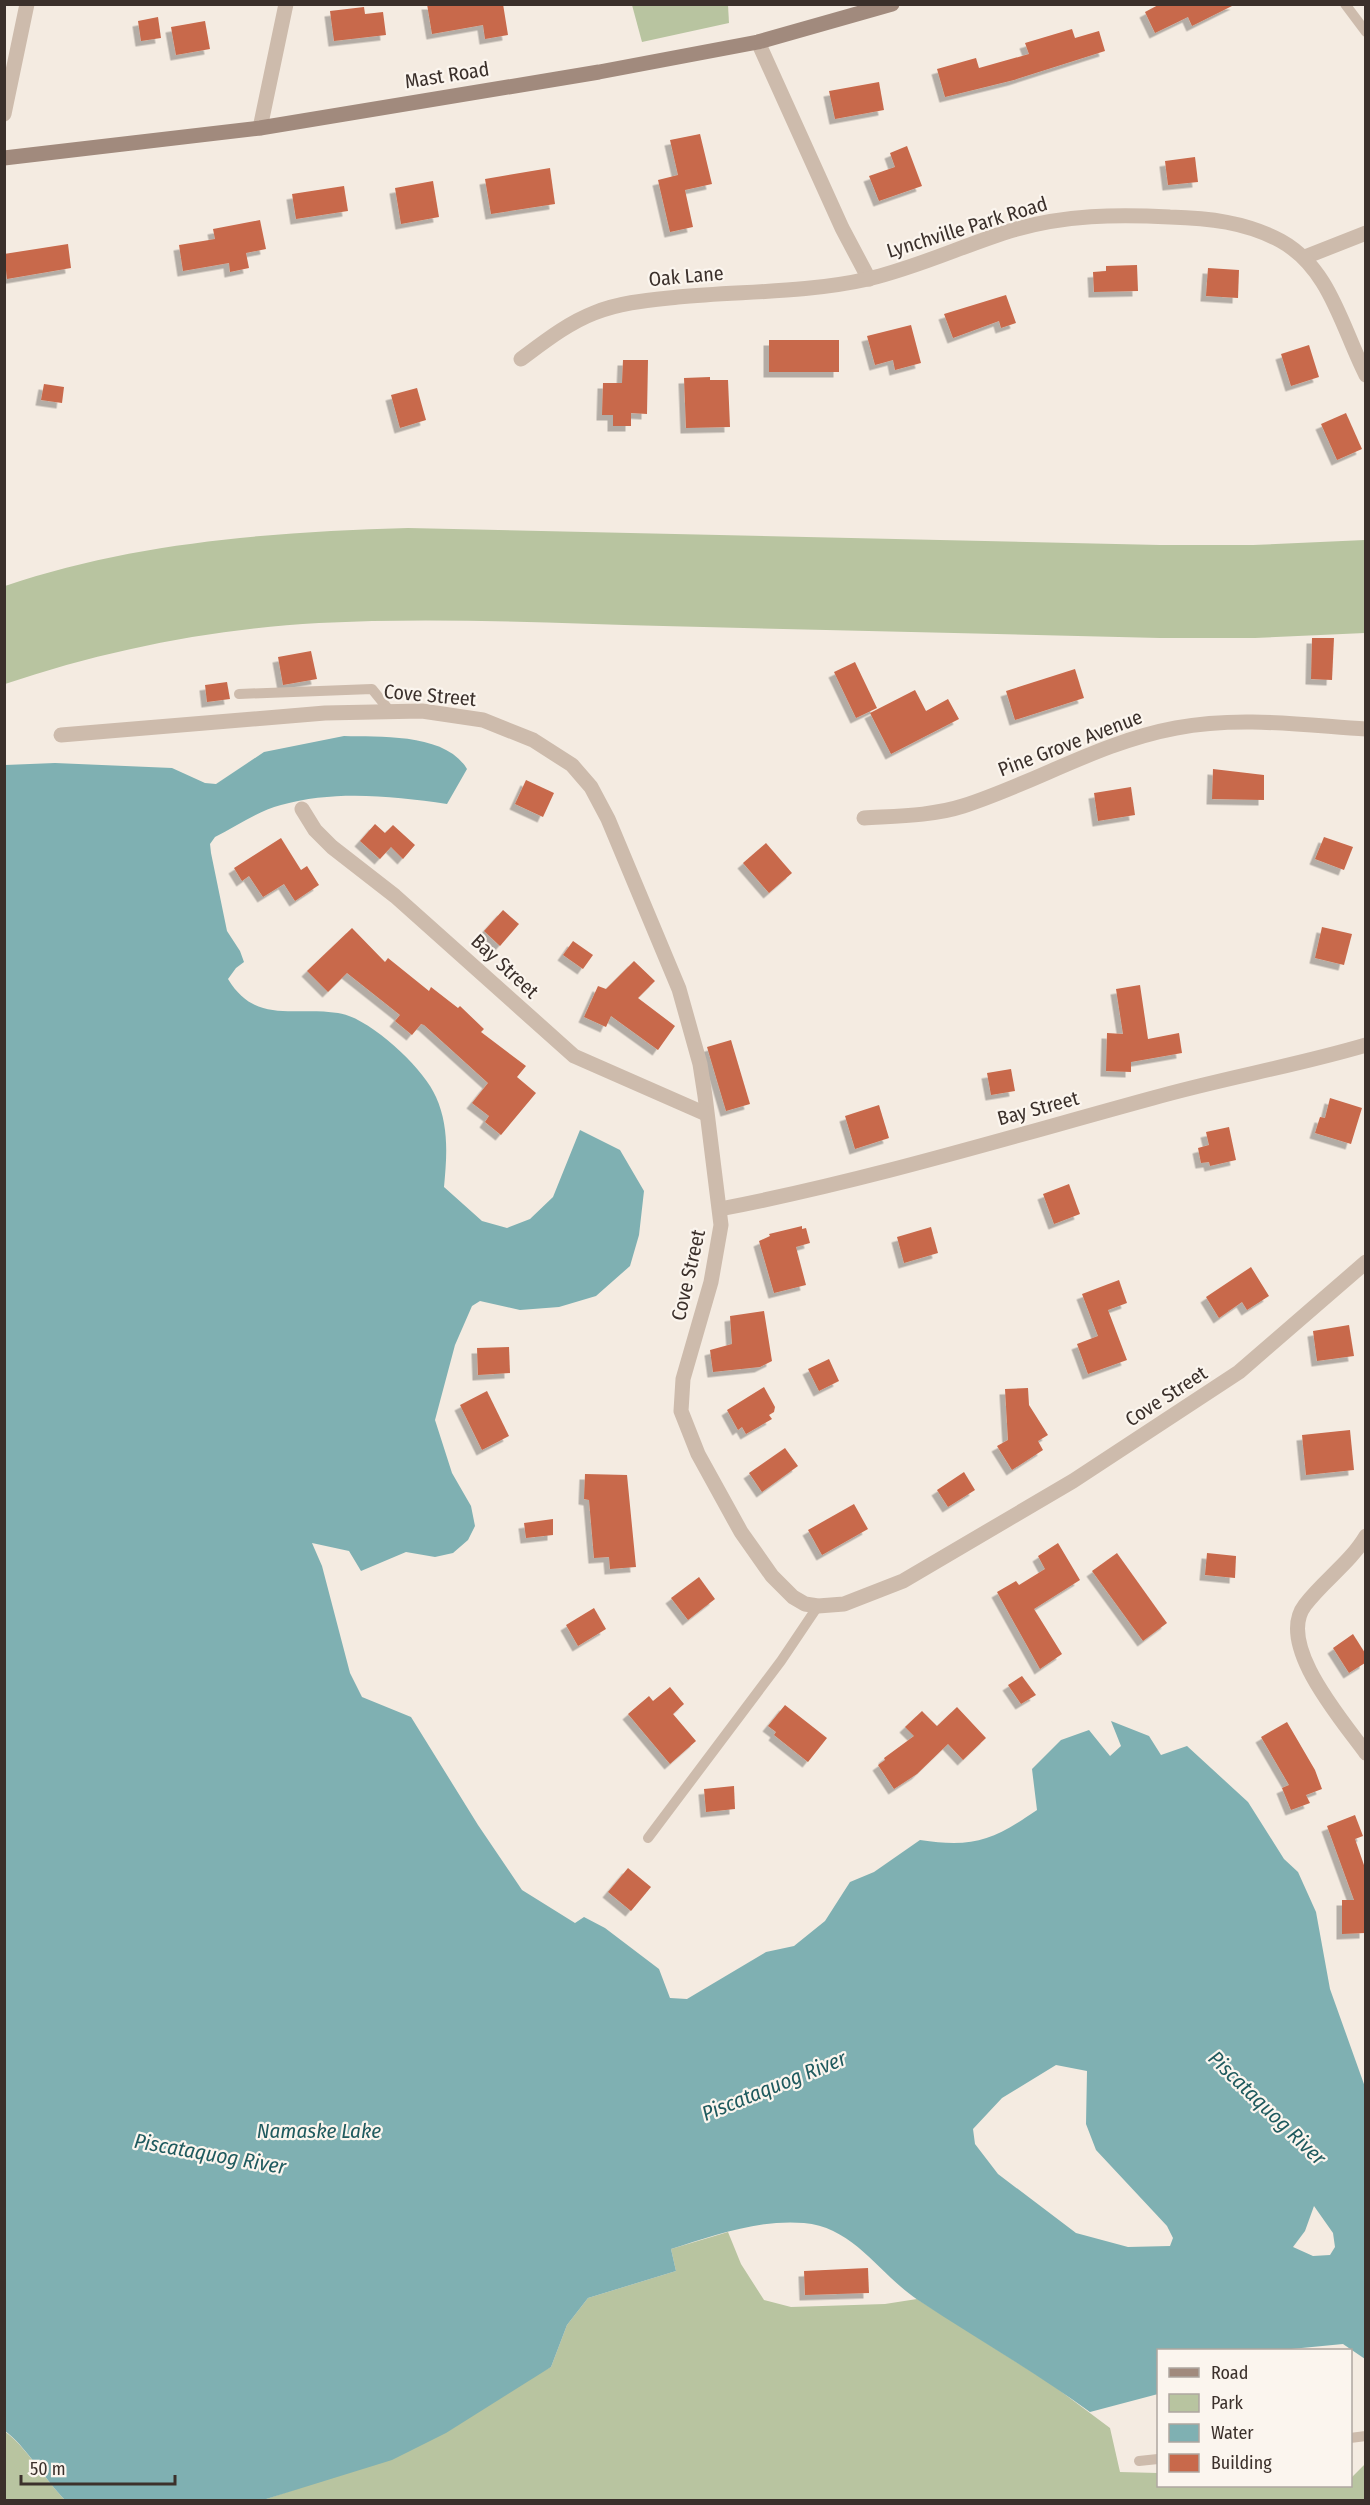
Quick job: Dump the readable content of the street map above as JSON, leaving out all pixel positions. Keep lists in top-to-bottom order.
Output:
{
  "streets": {
    "main road": ["Mast Road"],
    "street": [
      "Lynchville Park Road",
      "Oak Lane",
      "Cove Street",
      "Pine Grove Avenue",
      "Bay Street"
    ]
  },
  "crossings": [
    ["Mast Road", "Lynchville Park Road"],
    ["Lynchville Park Road", "Oak Lane"],
    ["Cove Street", "Bay Street"]
  ],
  "water": ["Piscataquog River", "Namaske Lake"],
  "legend": [
    "Road",
    "Park",
    "Water",
    "Building"
  ],
  "scale_bar": "50 m"
}
